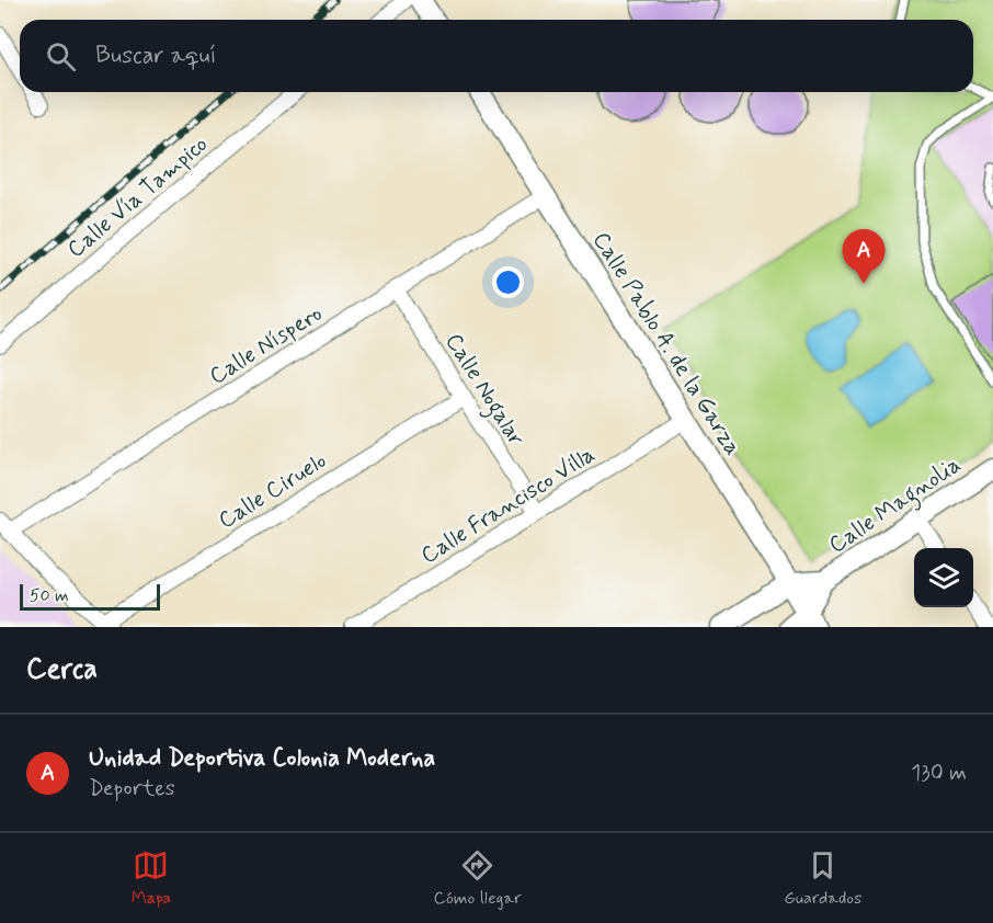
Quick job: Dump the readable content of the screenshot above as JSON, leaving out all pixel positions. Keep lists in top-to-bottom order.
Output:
{
  "streets": {
    "street": [
      "Calle Vía Tampico",
      "Calle Pablo A. de la Garza",
      "Calle Níspero",
      "Calle Nogalar",
      "Calle Ciruelo",
      "Calle Francisco Villa",
      "Calle Magnolia"
    ]
  },
  "crossings": [
    ["Calle Pablo A. de la Garza", "Calle Níspero"],
    ["Calle Pablo A. de la Garza", "Calle Francisco Villa"],
    ["Calle Pablo A. de la Garza", "Calle Magnolia"],
    ["Calle Níspero", "Calle Nogalar"],
    ["Calle Nogalar", "Calle Ciruelo"],
    ["Calle Nogalar", "Calle Francisco Villa"]
  ],
  "scale_bar": "50 m",
  "page": {
    "search": "Buscar aquí",
    "pins": "A",
    "scale": "50 m",
    "heading": "Cerca",
    "list": [
      {
        "mark": "A",
        "name": "Unidad Deportiva Colonia Moderna",
        "note": "Deportes",
        "value": "130 m"
      }
    ],
    "nav": ["Mapa", "Cómo llegar", "Guardados"]
  }
}
